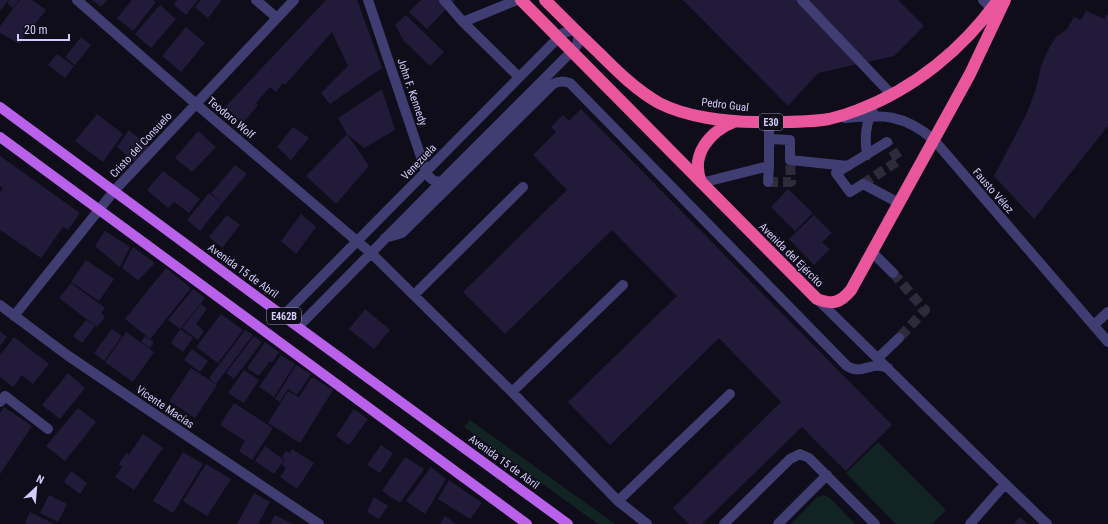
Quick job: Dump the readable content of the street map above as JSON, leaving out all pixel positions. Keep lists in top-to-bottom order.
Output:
{
  "streets": {
    "highway": ["Pedro Gual", "E30", "Avenida del Ejército"],
    "main road": ["Avenida 15 de Abril", "E462B"],
    "street": [
      "John F. Kennedy",
      "Teodoro Wolf",
      "Cristo del Consuelo",
      "Venezuela",
      "Fausto Vélez",
      "Vicente Macías"
    ]
  },
  "crossings": [
    ["John F. Kennedy", "Venezuela"],
    ["Pedro Gual", "Venezuela"],
    ["Pedro Gual", "Fausto Vélez"],
    ["Teodoro Wolf", "Cristo del Consuelo"],
    ["Teodoro Wolf", "Venezuela"],
    ["Cristo del Consuelo", "Avenida 15 de Abril"],
    ["Cristo del Consuelo", "E462B"],
    ["Cristo del Consuelo", "Vicente Macías"],
    ["Venezuela", "Avenida del Ejército"],
    ["Venezuela", "Avenida 15 de Abril"]
  ],
  "scale_bar": "20 m",
  "north": "top right"
}
